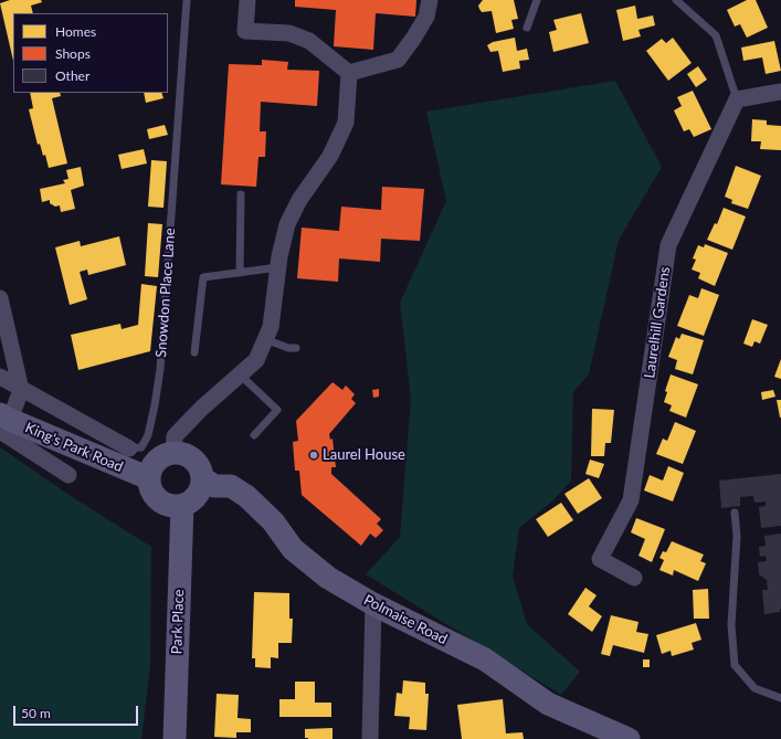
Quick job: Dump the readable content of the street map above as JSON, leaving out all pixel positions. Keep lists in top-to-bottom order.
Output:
{
  "streets": {
    "street": [
      "Snowdon Place Lane",
      "Laurelhill Gardens",
      "King's Park Road",
      "Polmaise Road",
      "Park Place"
    ]
  },
  "crossings": [
    ["King's Park Road", "Polmaise Road"],
    ["King's Park Road", "Park Place"],
    ["Polmaise Road", "Park Place"]
  ],
  "places": ["Laurel House"],
  "legend": ["Homes", "Shops", "Other"],
  "scale_bar": "50 m"
}
